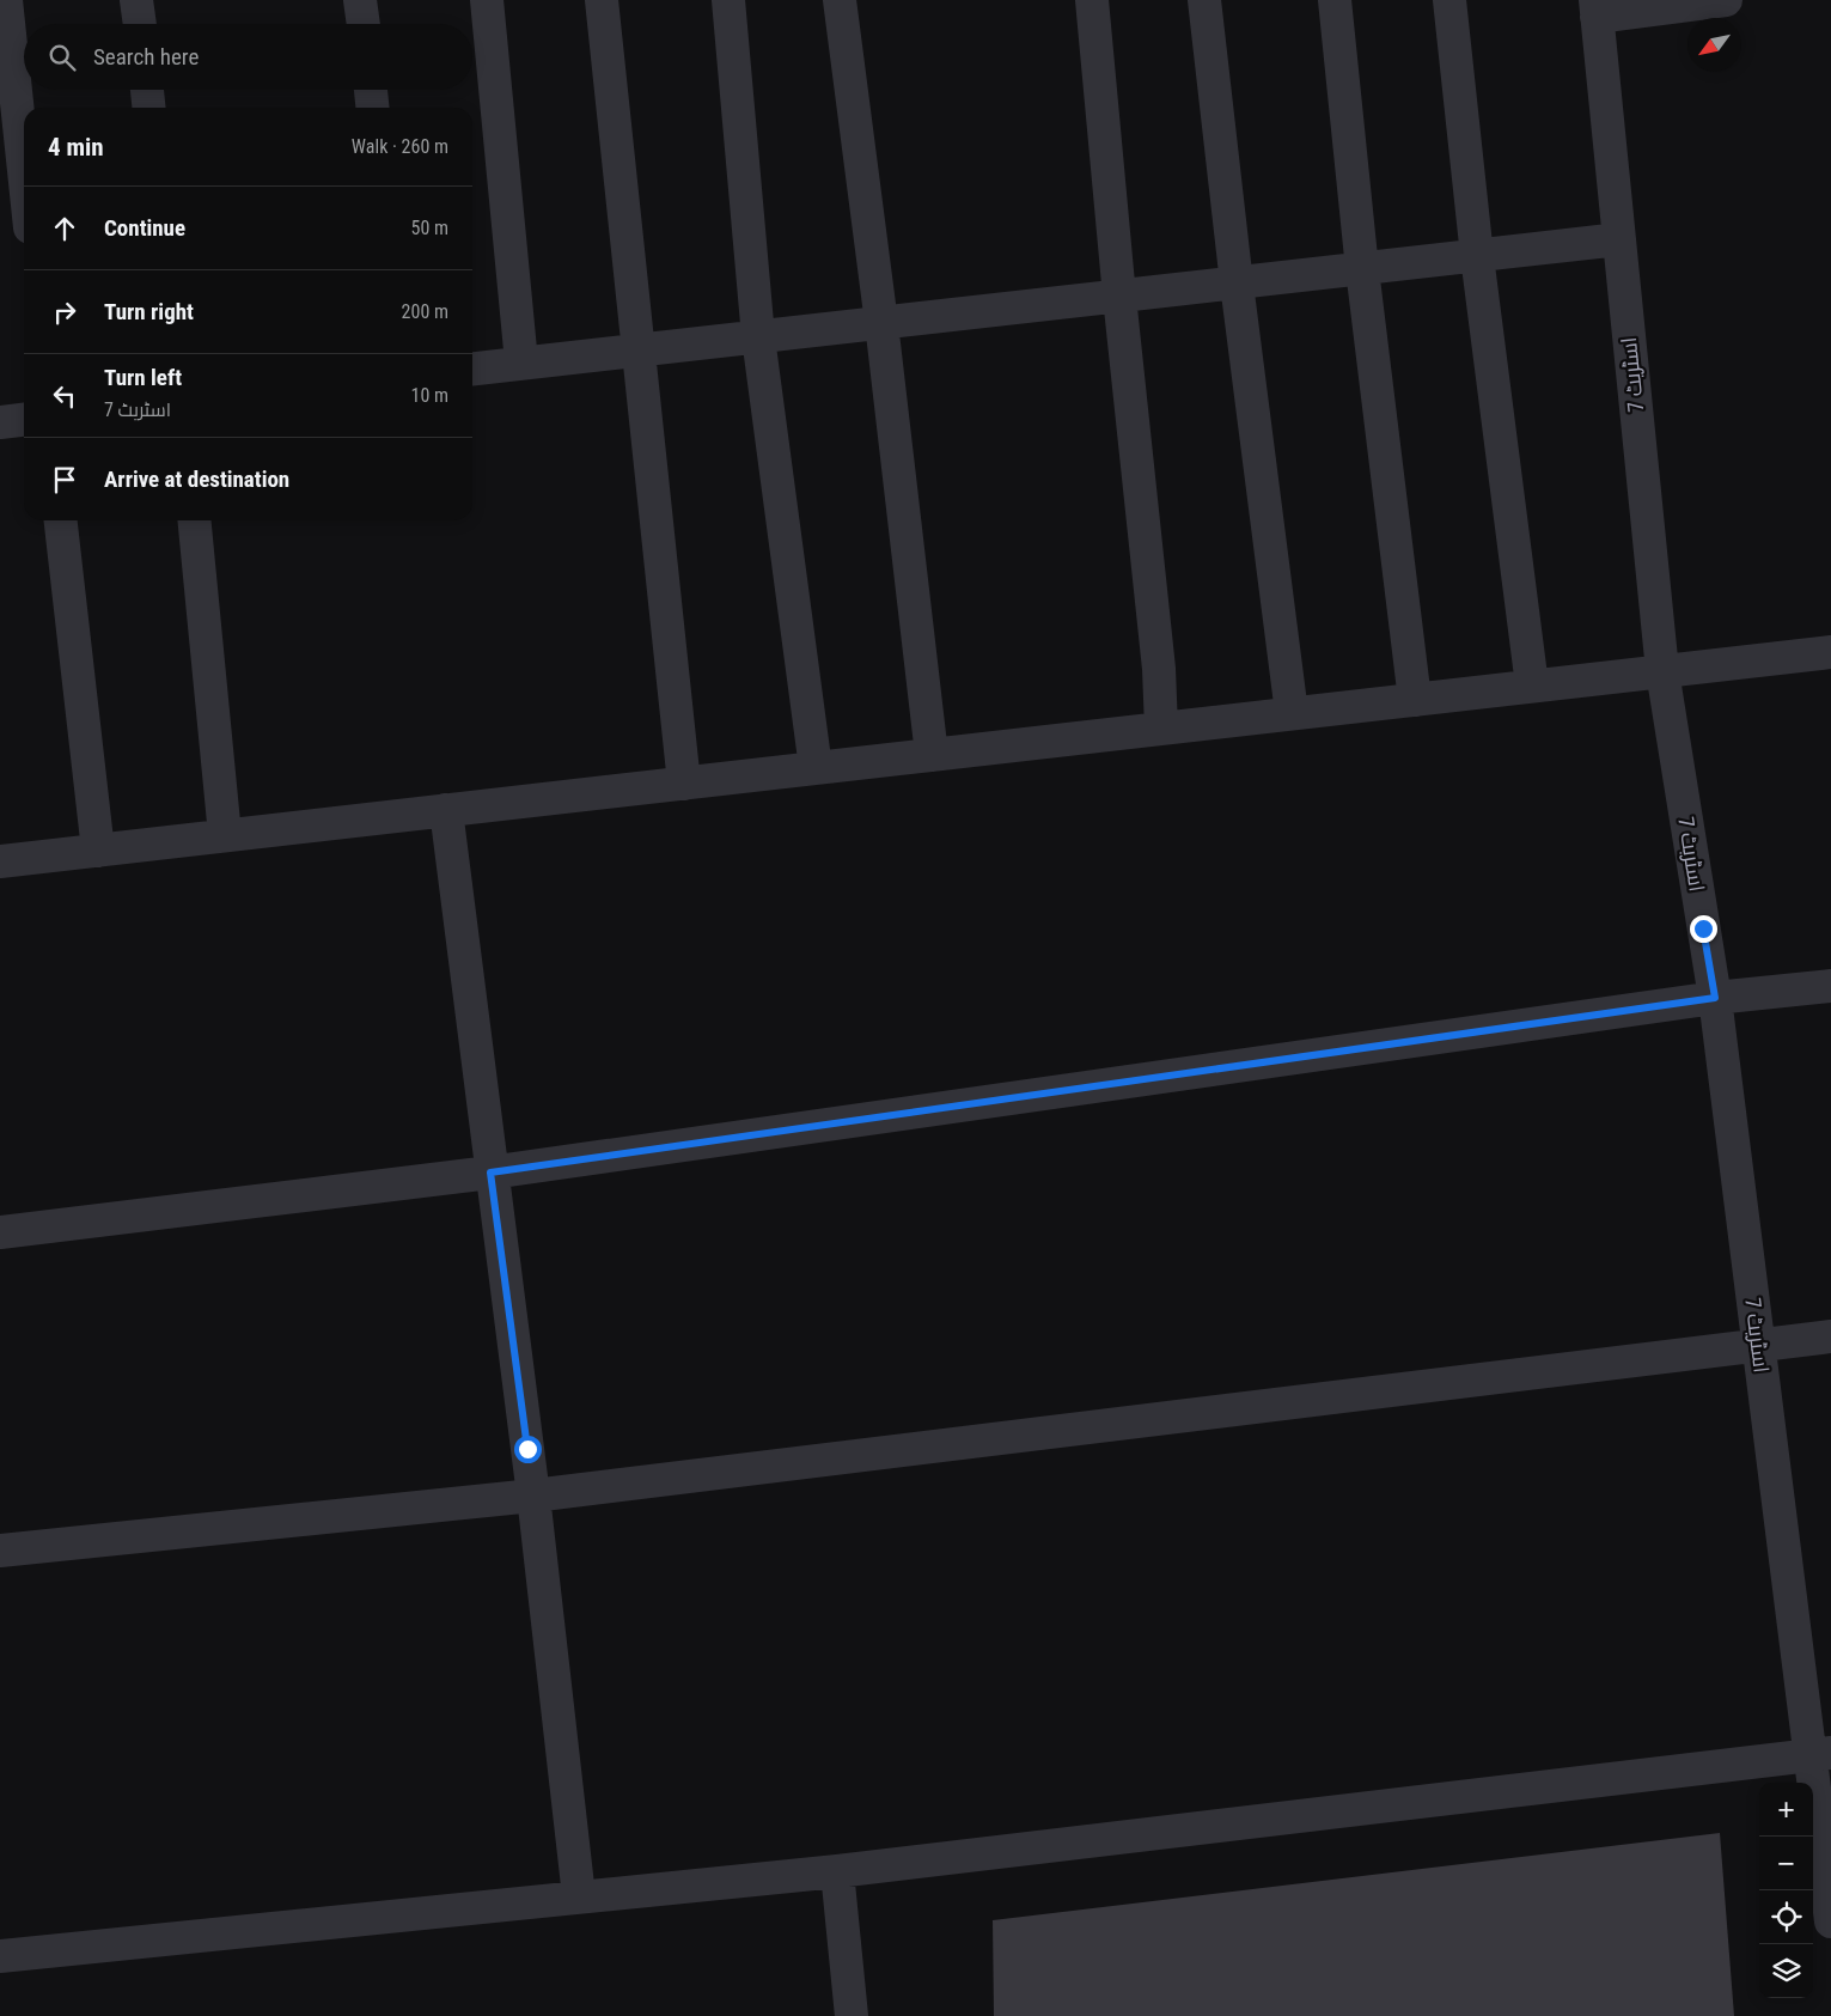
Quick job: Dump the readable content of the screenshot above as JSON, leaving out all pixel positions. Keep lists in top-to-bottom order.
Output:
{
  "streets": {
    "street": ["اسٹریٹ 7"]
  },
  "north": "bottom left",
  "page": {
    "search": "Search here",
    "heading": ["4 min", "Walk · 260 m"],
    "list": [
      ["Continue", "50 m"],
      ["Turn right", "200 m"],
      ["Turn left", "اسٹریٹ 7", "10 m"],
      "Arrive at destination"
    ],
    "map_buttons": ["+", "−"]
  }
}
